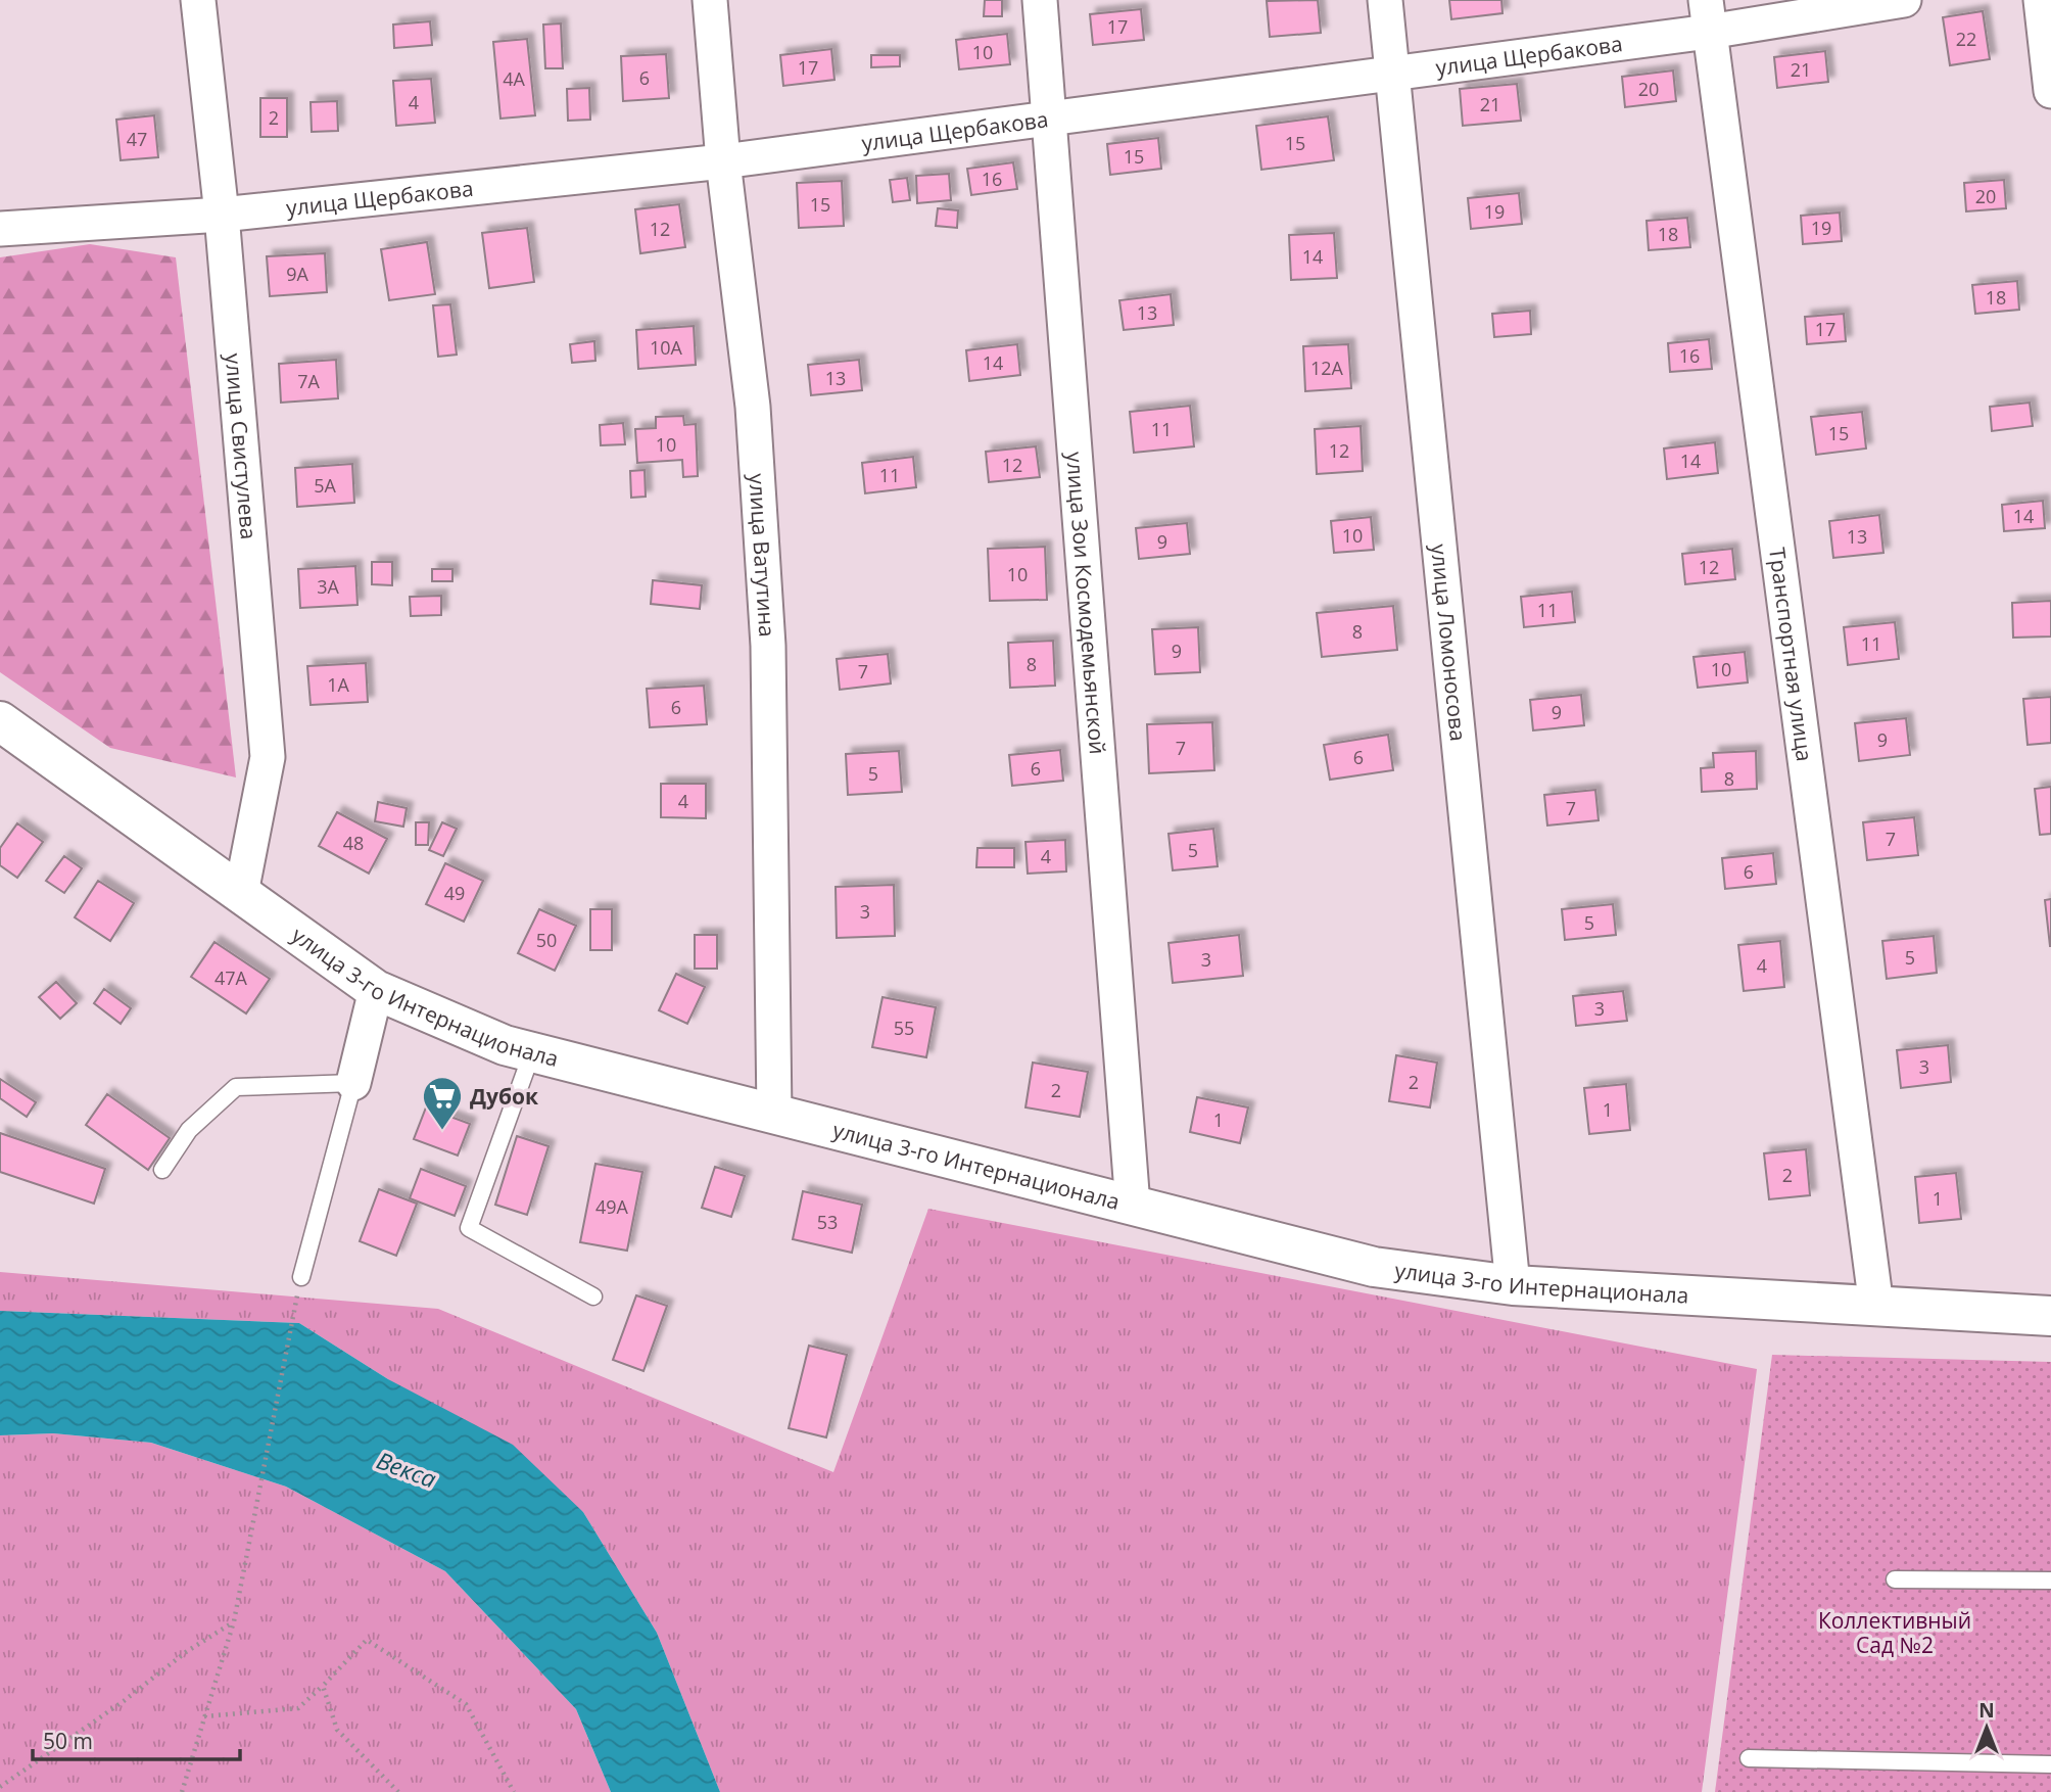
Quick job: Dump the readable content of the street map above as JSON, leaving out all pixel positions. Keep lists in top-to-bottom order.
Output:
{
  "streets": {
    "main road": ["улица 3-го Интернационала"],
    "street": [
      "улица Щербакова",
      "улица Свистулева",
      "улица Ватутина",
      "улица Зои Космодемьянской",
      "улица Ломоносова",
      "Транспортная улица"
    ]
  },
  "crossings": [
    ["улица Щербакова", "улица Свистулева"],
    ["улица Щербакова", "улица Ватутина"],
    ["улица Щербакова", "улица Зои Космодемьянской"],
    ["улица Щербакова", "улица Ломоносова"],
    ["улица Щербакова", "Транспортная улица"],
    ["улица Свистулева", "улица 3-го Интернационала"],
    ["улица Ватутина", "улица 3-го Интернационала"],
    ["улица Зои Космодемьянской", "улица 3-го Интернационала"],
    ["улица Ломоносова", "улица 3-го Интернационала"],
    ["Транспортная улица", "улица 3-го Интернационала"]
  ],
  "water": ["Векса"],
  "parks": ["Коллективный Сад №2"],
  "places": {
    "supermarket": ["Дубок"]
  },
  "house_numbers": [
    "17",
    "22",
    "10",
    "17",
    "21",
    "6",
    "4А",
    "20",
    "4",
    "21",
    "2",
    "47",
    "15",
    "15",
    "16",
    "20",
    "15",
    "19",
    "19",
    "12",
    "18",
    "14",
    "9А",
    "18",
    "13",
    "17",
    "10А",
    "16",
    "14",
    "12А",
    "13",
    "7А",
    "11",
    "15",
    "10",
    "12",
    "14",
    "12",
    "11",
    "5А",
    "14",
    "10",
    "13",
    "9",
    "12",
    "10",
    "3А",
    "11",
    "8",
    "11",
    "9",
    "8",
    "10",
    "7",
    "1А",
    "6",
    "9",
    "9",
    "7",
    "6",
    "6",
    "5",
    "8",
    "4",
    "7",
    "7",
    "48",
    "5",
    "4",
    "6",
    "49",
    "3",
    "5",
    "50",
    "5",
    "3",
    "4",
    "47А",
    "3",
    "55",
    "3",
    "2",
    "2",
    "1",
    "1",
    "2",
    "1",
    "49А",
    "53"
  ],
  "scale_bar": "50 m",
  "north": "top"
}
